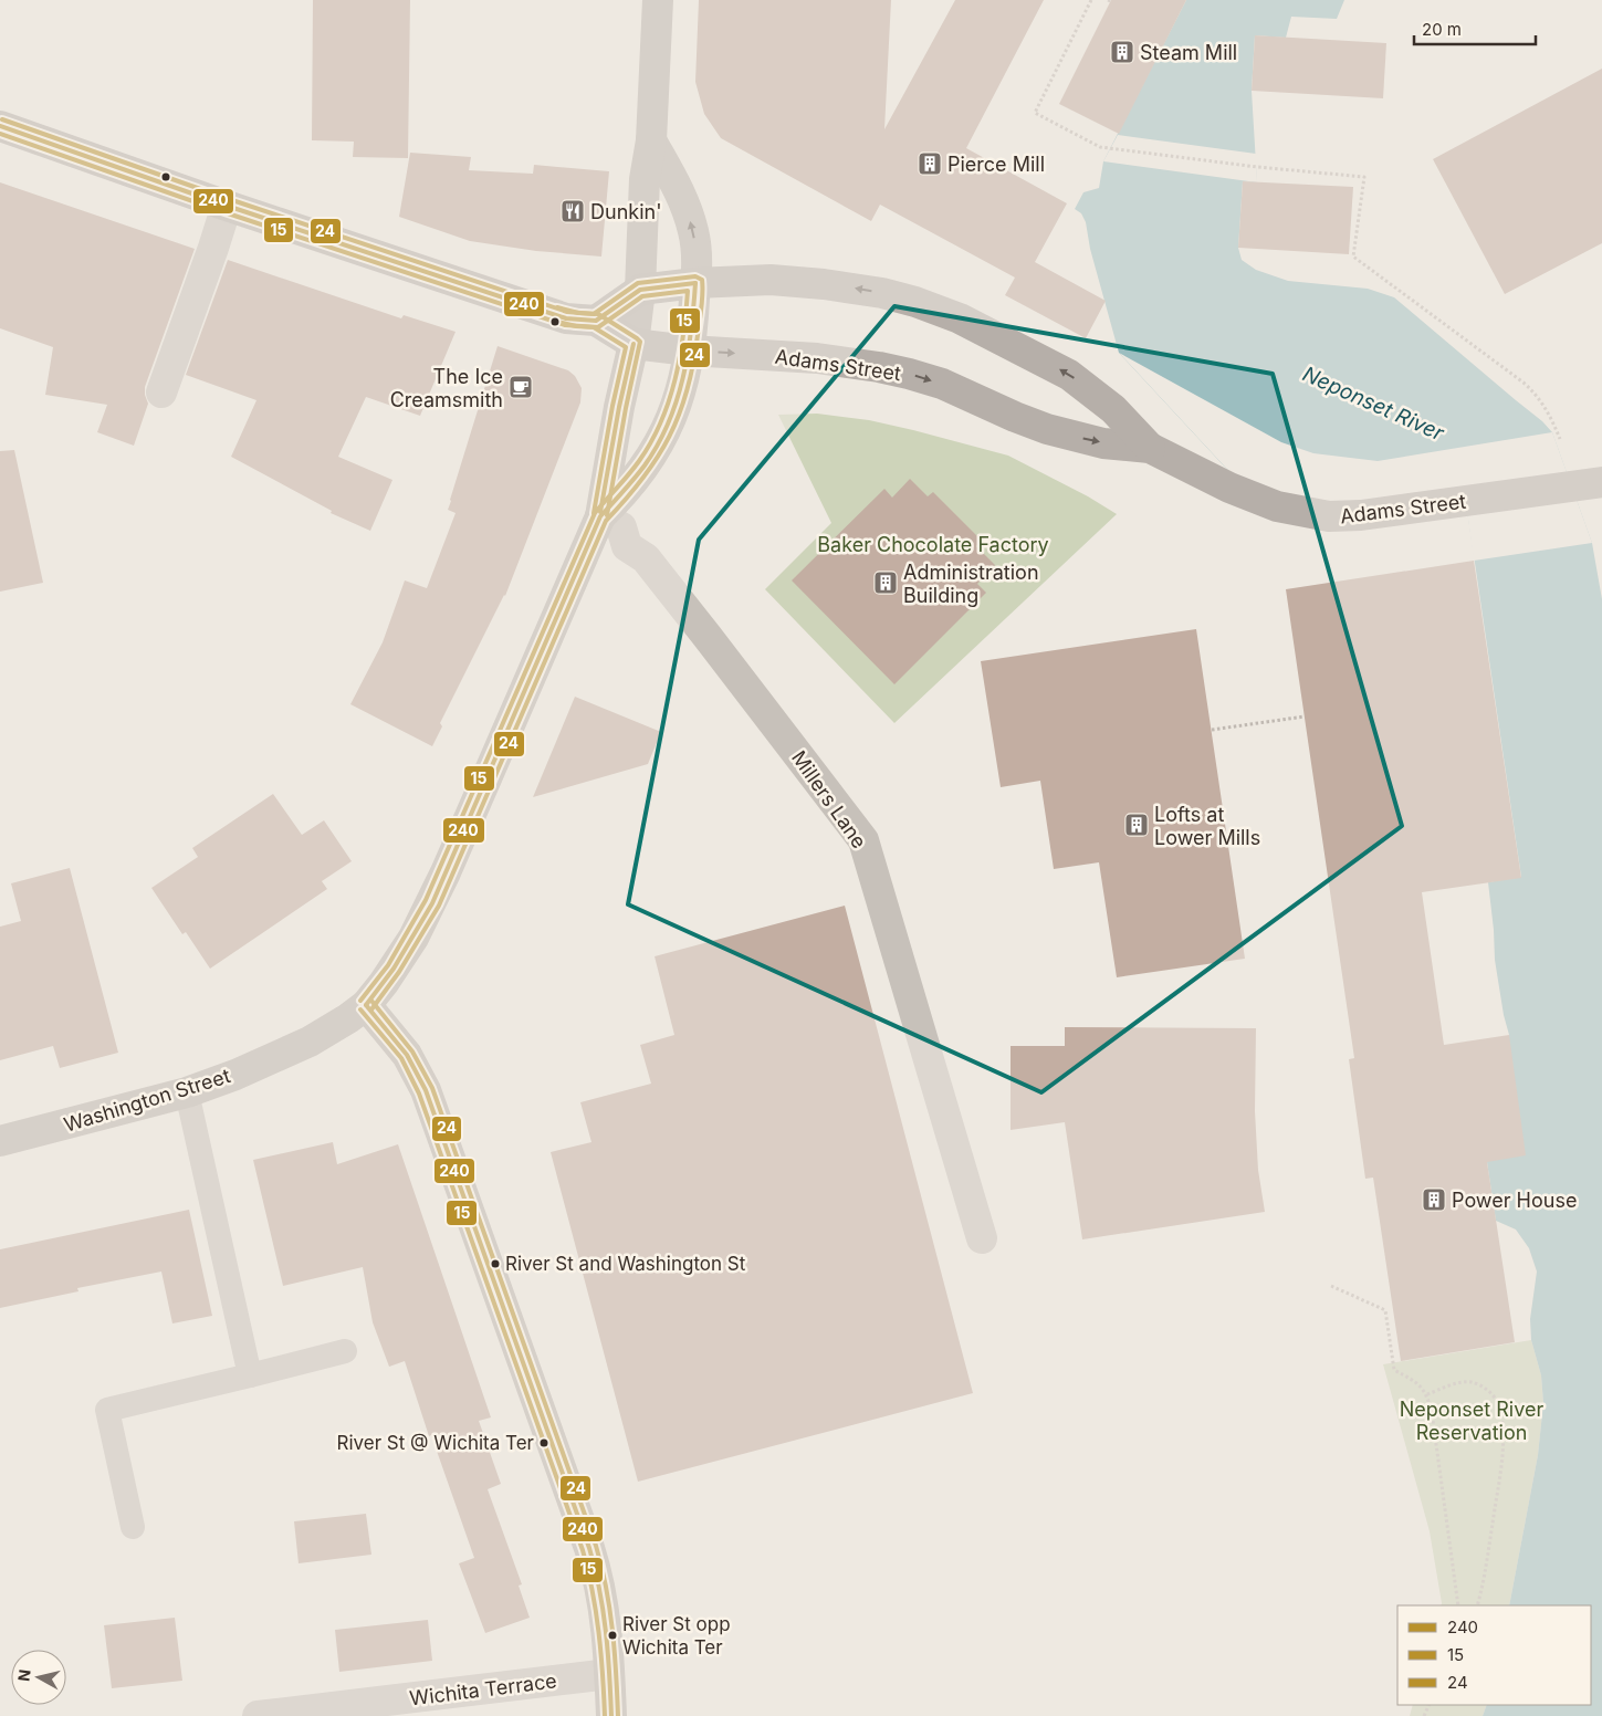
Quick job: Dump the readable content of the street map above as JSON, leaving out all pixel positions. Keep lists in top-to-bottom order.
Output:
{
  "streets": {
    "main road": ["Adams Street", "Washington Street"],
    "street": ["Millers Lane", "Wichita Terrace"]
  },
  "crossings": [
    ["Adams Street", "Washington Street"],
    ["Millers Lane", "Washington Street"]
  ],
  "water": ["Neponset River"],
  "parks": ["Baker Chocolate Factory", "Neponset River Reservation"],
  "places": {
    "building": [
      "Steam Mill",
      "Pierce Mill",
      "Administration Building",
      "Lofts at Lower Mills",
      "Power House"
    ],
    "restaurant": ["Dunkin'"],
    "cafe": ["The Ice Creamsmith"],
    "other": ["River St and Washington St", "River St @ Wichita Ter", "River St opp Wichita Ter"]
  },
  "lines": ["transit line 24", "transit line 240", "transit line 15"],
  "legend": ["240", "15", "24"],
  "scale_bar": "20 m",
  "north": "left"
}
